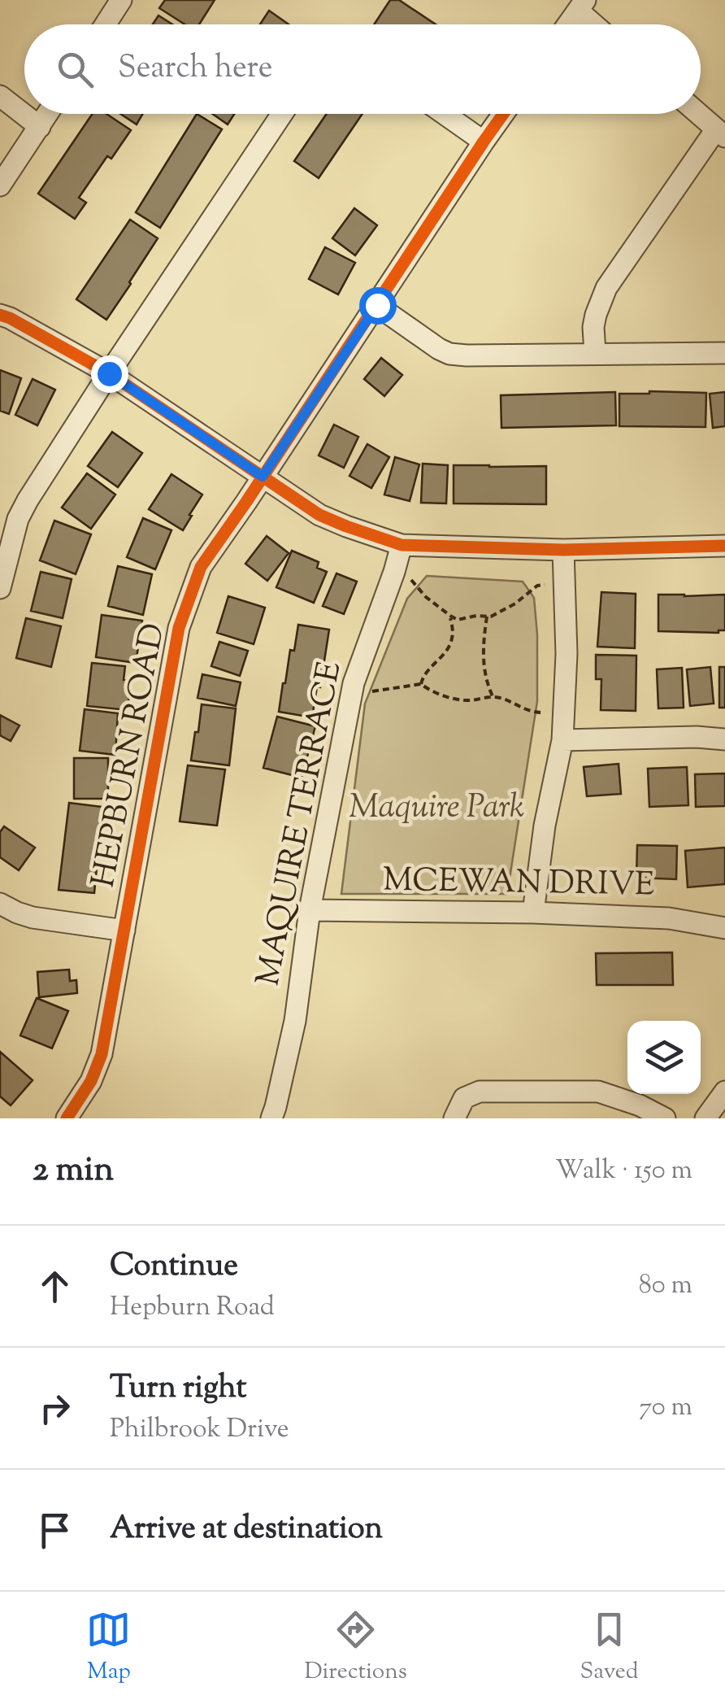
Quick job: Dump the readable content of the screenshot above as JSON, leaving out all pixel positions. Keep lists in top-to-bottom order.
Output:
{
  "streets": {
    "street": ["HEPBURN ROAD", "MAQUIRE TERRACE", "MCEWAN DRIVE"]
  },
  "crossings": [
    ["MAQUIRE TERRACE", "MCEWAN DRIVE"]
  ],
  "parks": ["Maquire Park"],
  "page": {
    "search": "Search here",
    "heading": ["2 min", "Walk · 150 m"],
    "list": [
      ["Continue", "Hepburn Road", "80 m"],
      ["Turn right", "Philbrook Drive", "70 m"],
      "Arrive at destination"
    ],
    "nav": ["Map", "Directions", "Saved"]
  }
}
